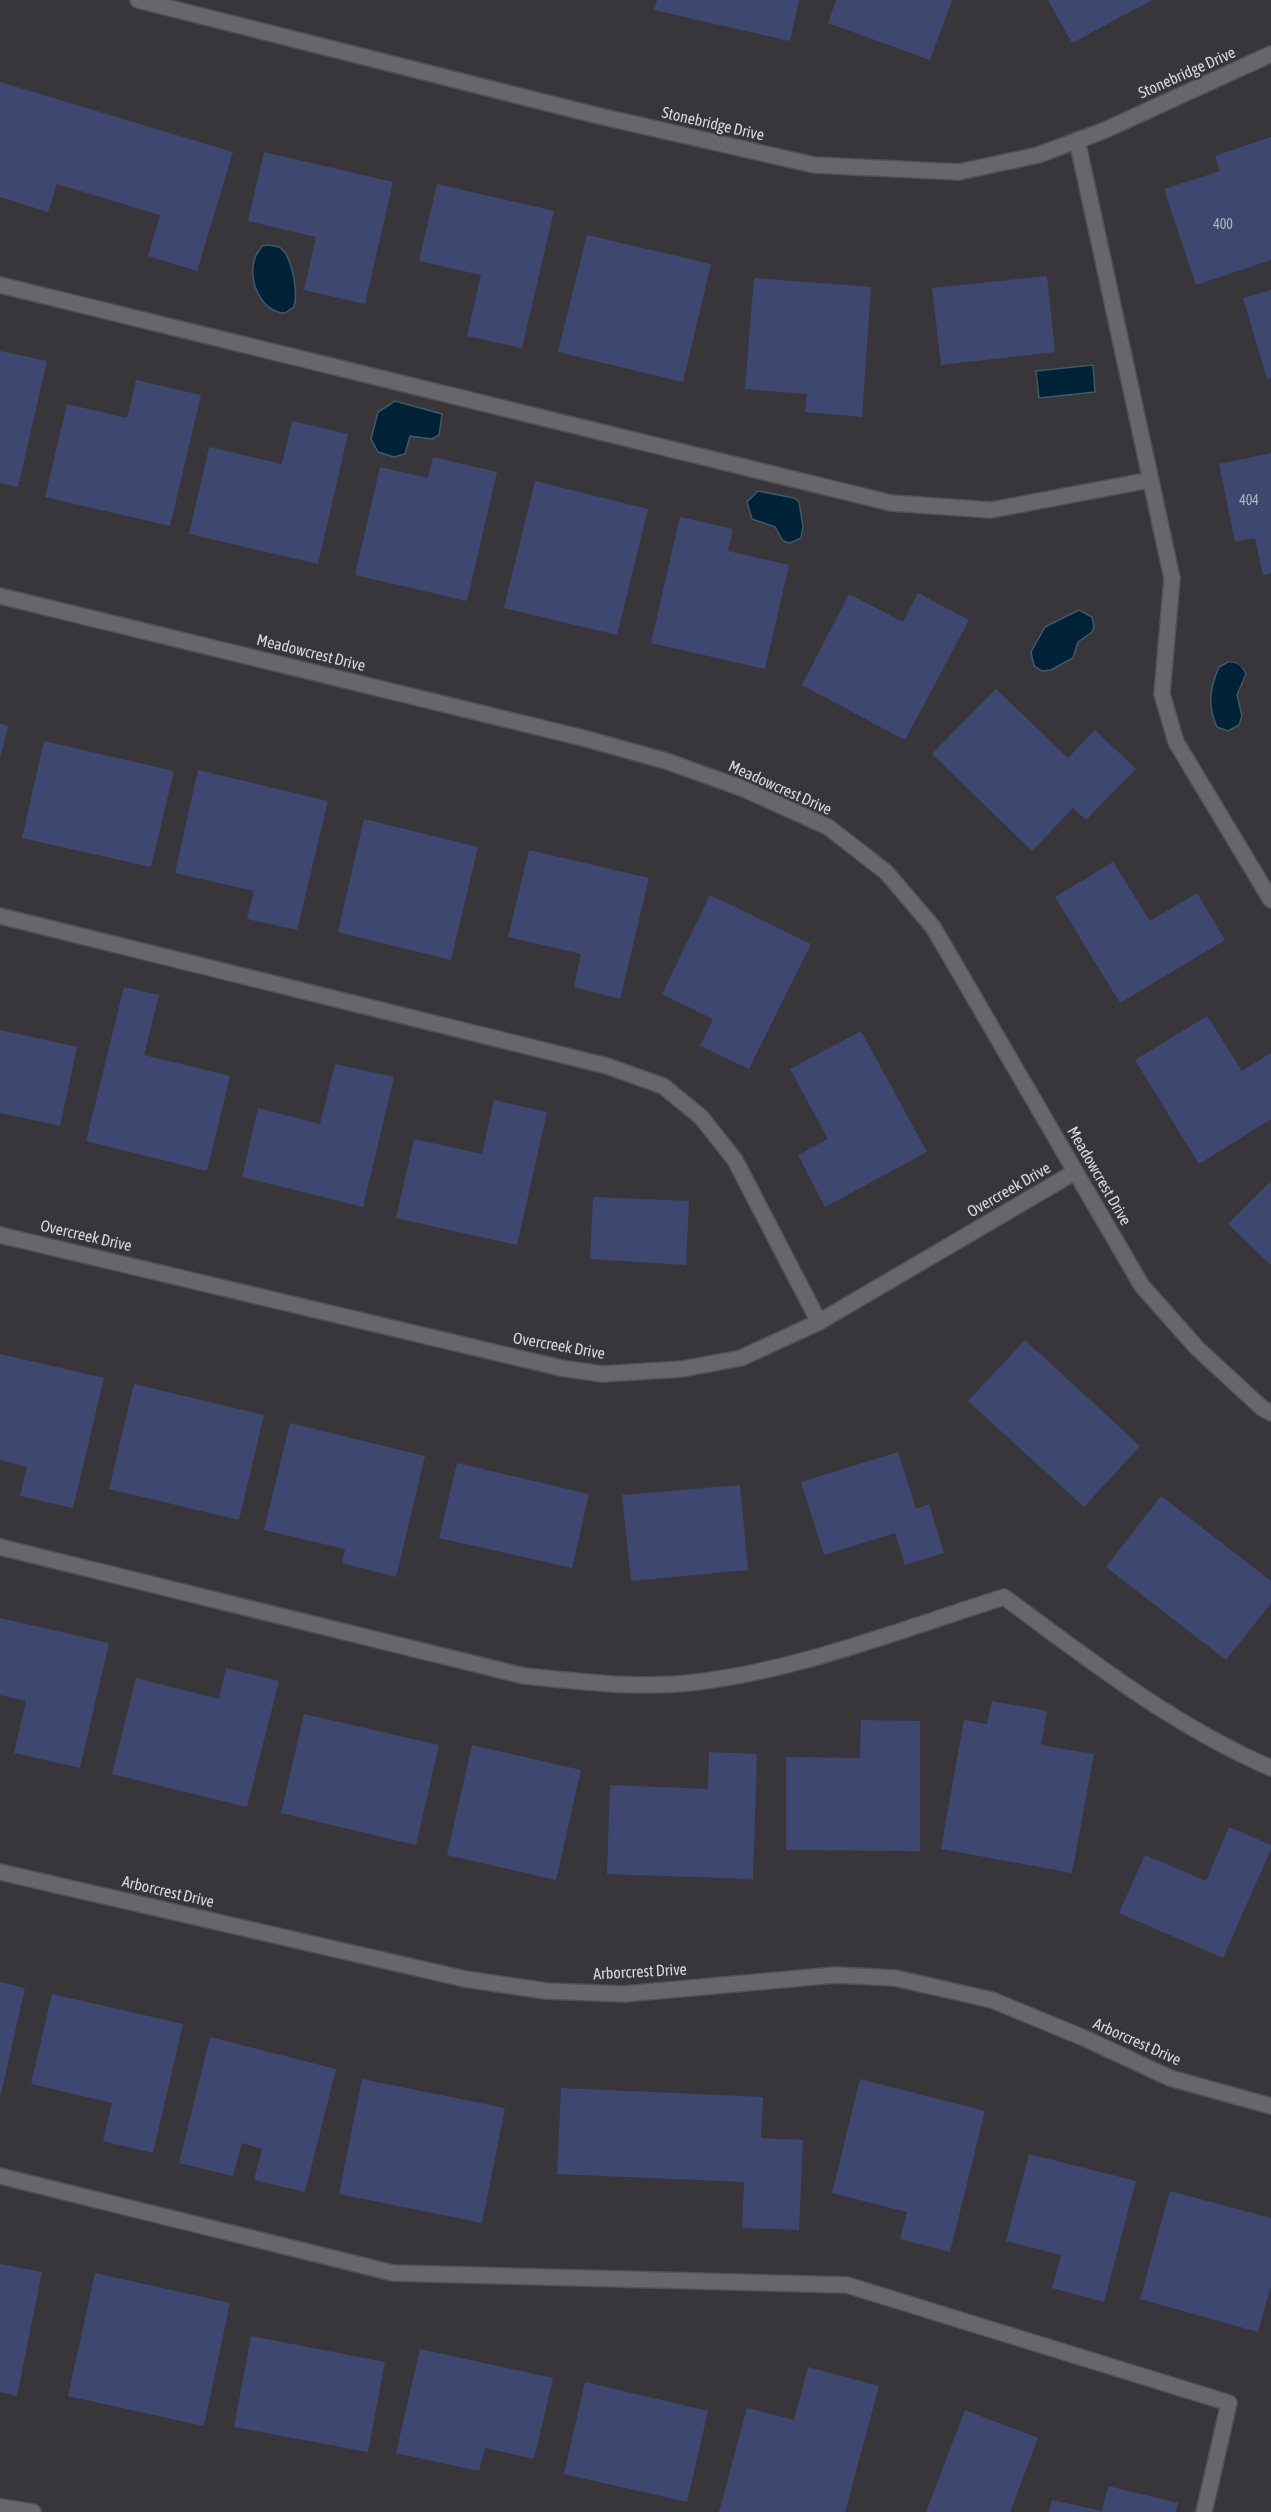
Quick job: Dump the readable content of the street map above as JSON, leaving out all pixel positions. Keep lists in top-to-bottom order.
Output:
{
  "streets": {
    "street": [
      "Stonebridge Drive",
      "Meadowcrest Drive",
      "Overcreek Drive",
      "Arborcrest Drive"
    ]
  },
  "crossings": [
    ["Meadowcrest Drive", "Overcreek Drive"]
  ],
  "house_numbers": ["400", "404"]
}
